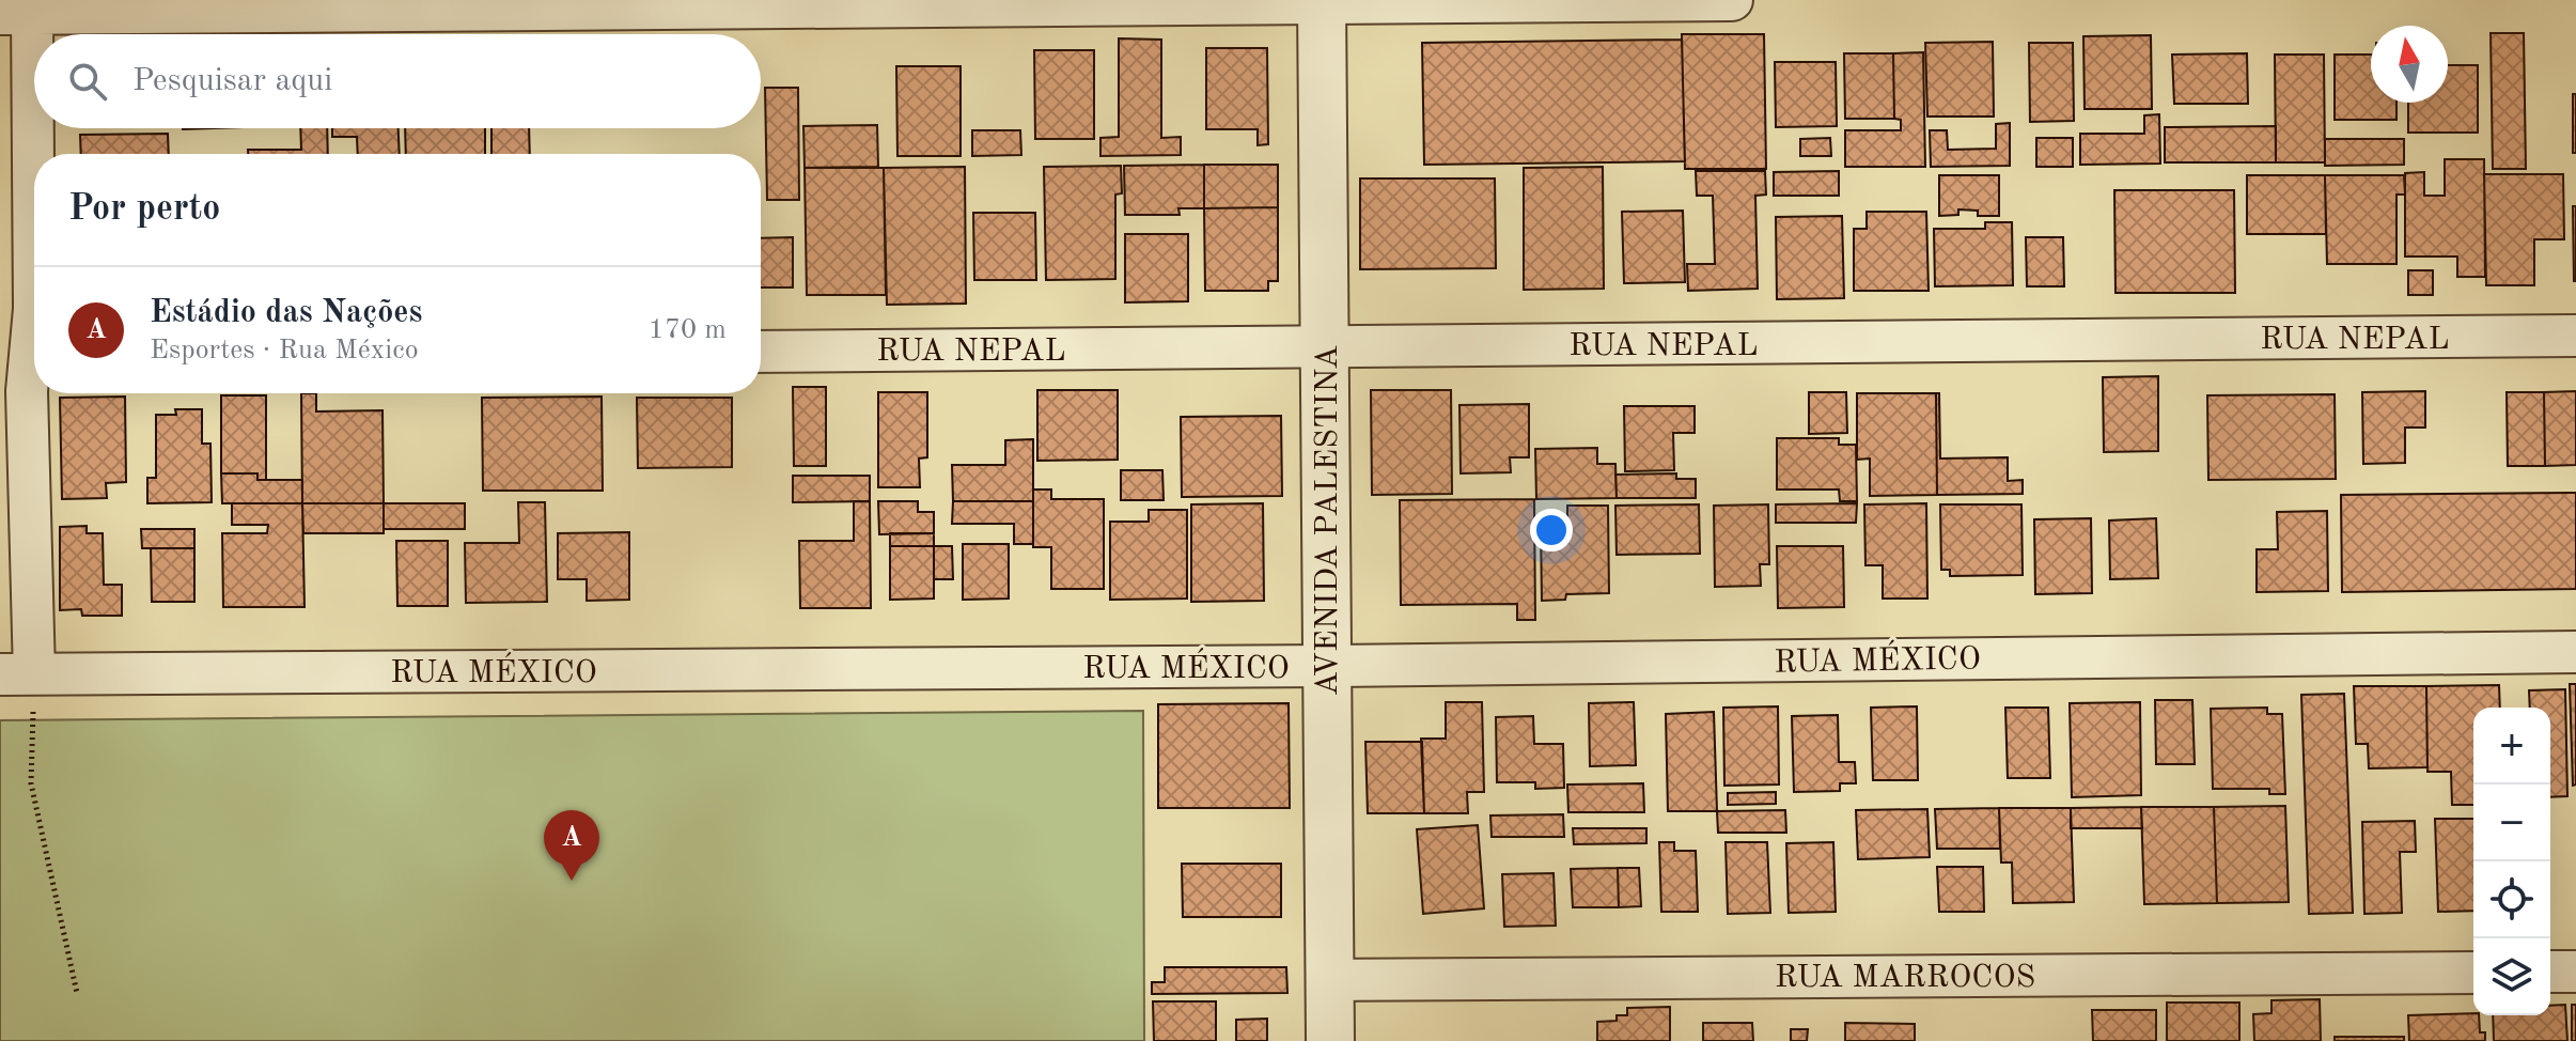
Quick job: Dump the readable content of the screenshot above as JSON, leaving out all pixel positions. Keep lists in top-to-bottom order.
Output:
{
  "streets": {
    "street": [
      "RUA NEPAL",
      "AVENIDA PALESTINA",
      "RUA MÉXICO",
      "RUA MARROCOS"
    ]
  },
  "crossings": [
    ["RUA NEPAL", "AVENIDA PALESTINA"],
    ["AVENIDA PALESTINA", "RUA MÉXICO"],
    ["AVENIDA PALESTINA", "RUA MARROCOS"]
  ],
  "north": "top",
  "page": {
    "search": "Pesquisar aqui",
    "heading": "Por perto",
    "list": [
      {
        "mark": "A",
        "name": "Estádio das Nações",
        "note": "Esportes · Rua México",
        "value": "170 m"
      }
    ],
    "map_buttons": ["+", "−"],
    "pins": "A"
  }
}
